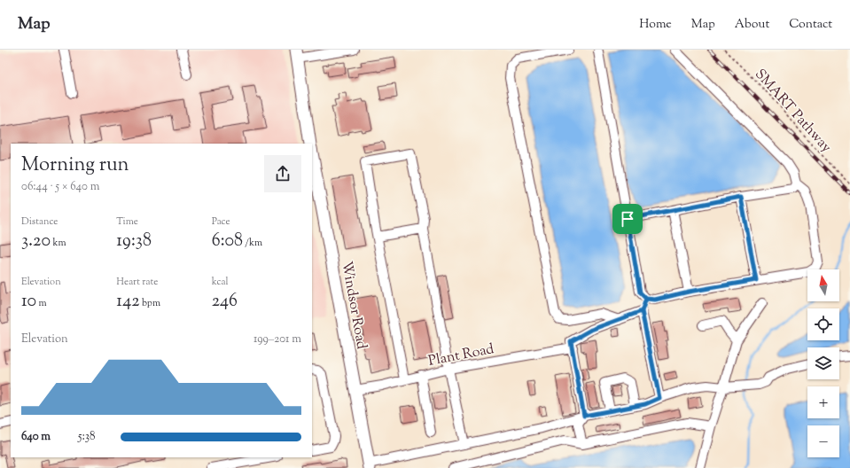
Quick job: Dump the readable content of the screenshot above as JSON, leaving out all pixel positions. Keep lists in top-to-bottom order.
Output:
{
  "streets": {
    "main road": ["Windsor Road"],
    "street": ["Plant Road"],
    "path": ["SMART Pathway"]
  },
  "crossings": [
    ["Windsor Road", "Plant Road"]
  ],
  "north": "top",
  "page": {
    "header": "Map",
    "nav": [
      "Home",
      "Map",
      "About",
      "Contact"
    ],
    "heading": ["Morning run", "06:44 · 5 × 640 m"],
    "stats": [
      ["Distance", "3.20 km"],
      ["Time", "19:38"],
      ["Pace", "6:08 /km"],
      ["Elevation", "10 m"],
      ["Heart rate", "142 bpm"],
      ["kcal", "246"]
    ],
    "map_buttons": ["+", "−"],
    "chart": ["Elevation", "199–201 m"],
    "list": [
      {
        "name": "640 m",
        "note": "5:38"
      }
    ]
  }
}
